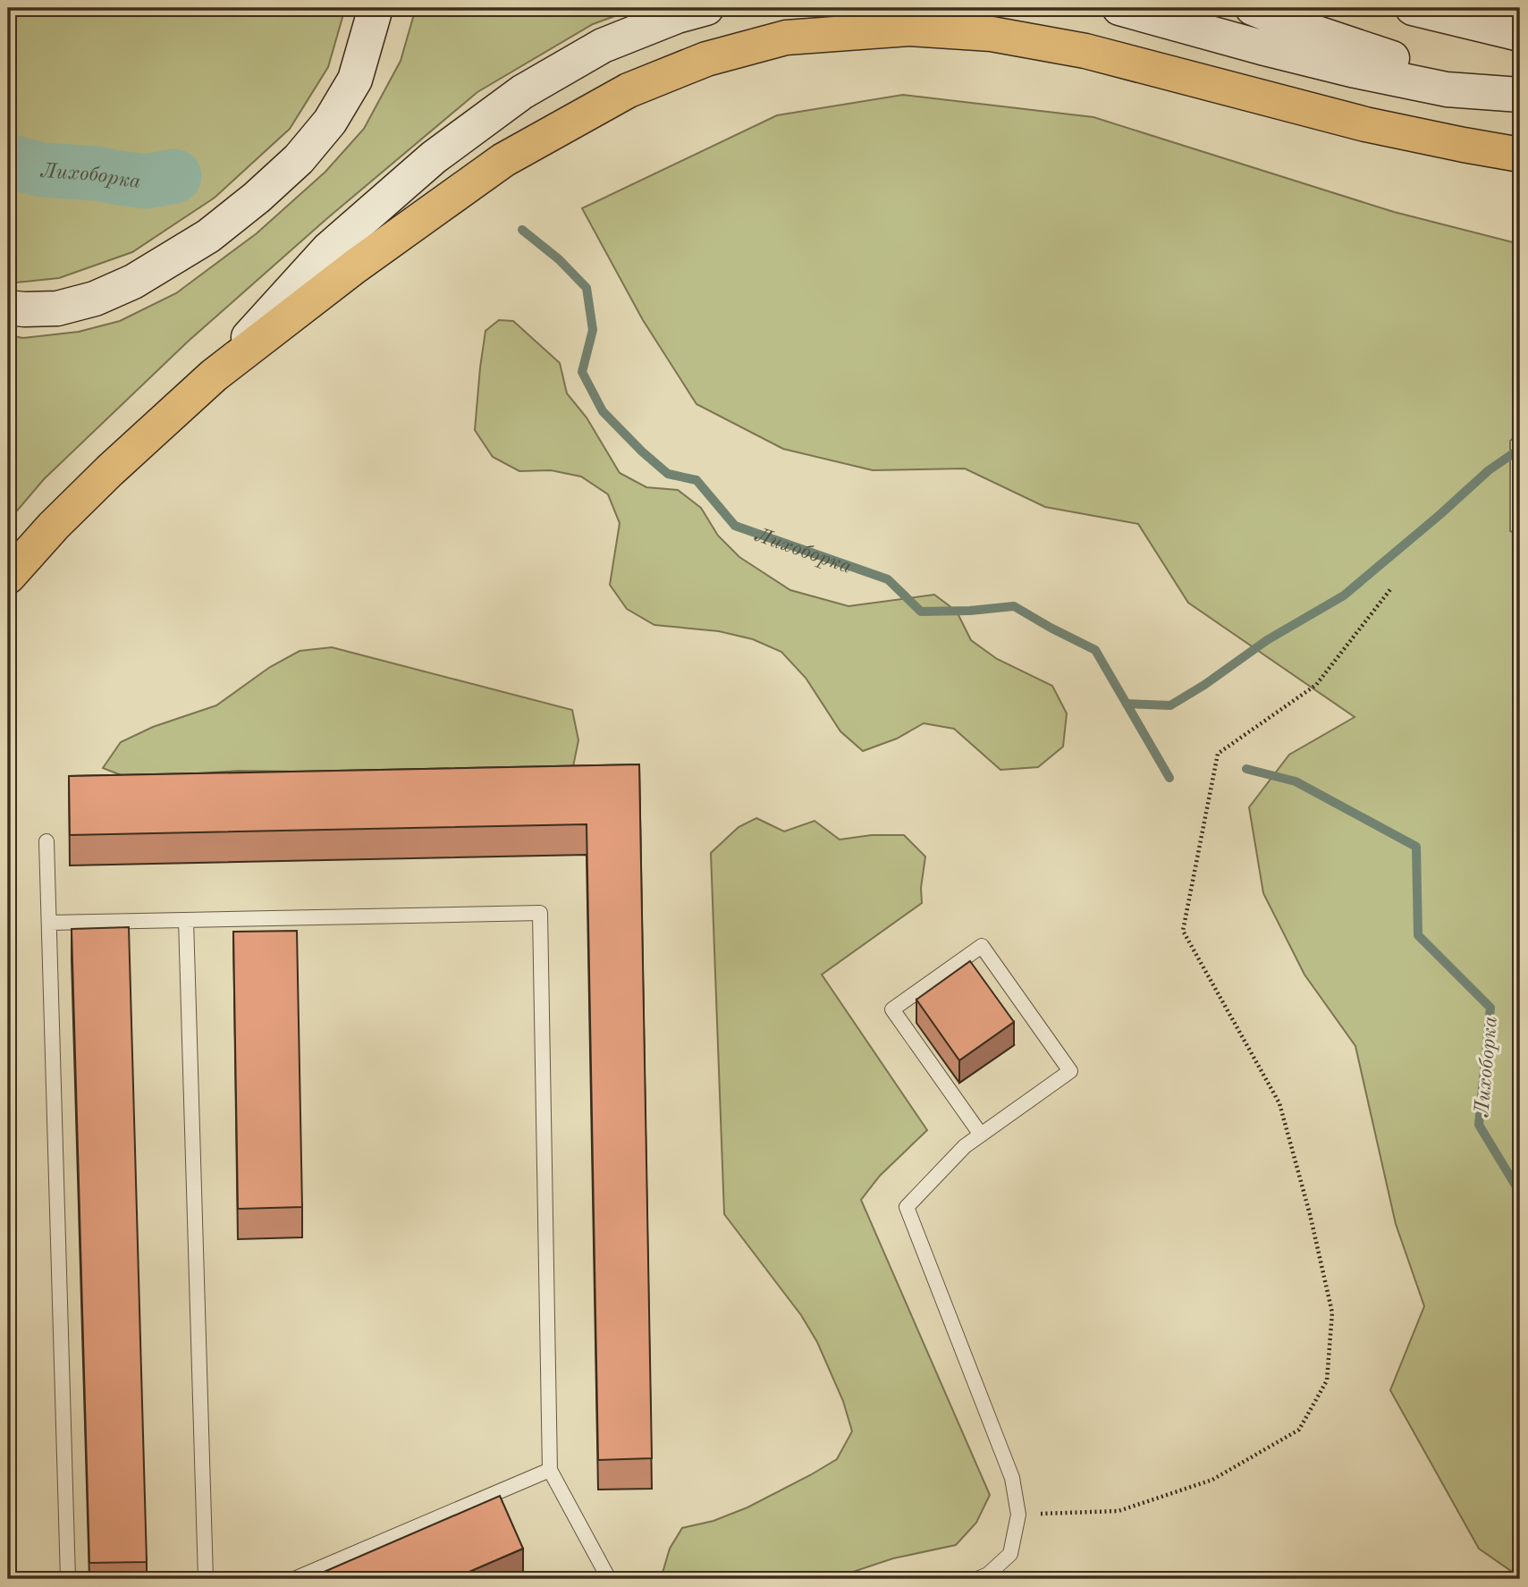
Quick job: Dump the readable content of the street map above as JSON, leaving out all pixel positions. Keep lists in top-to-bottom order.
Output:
{
  "water": ["Лихоборка"]
}
